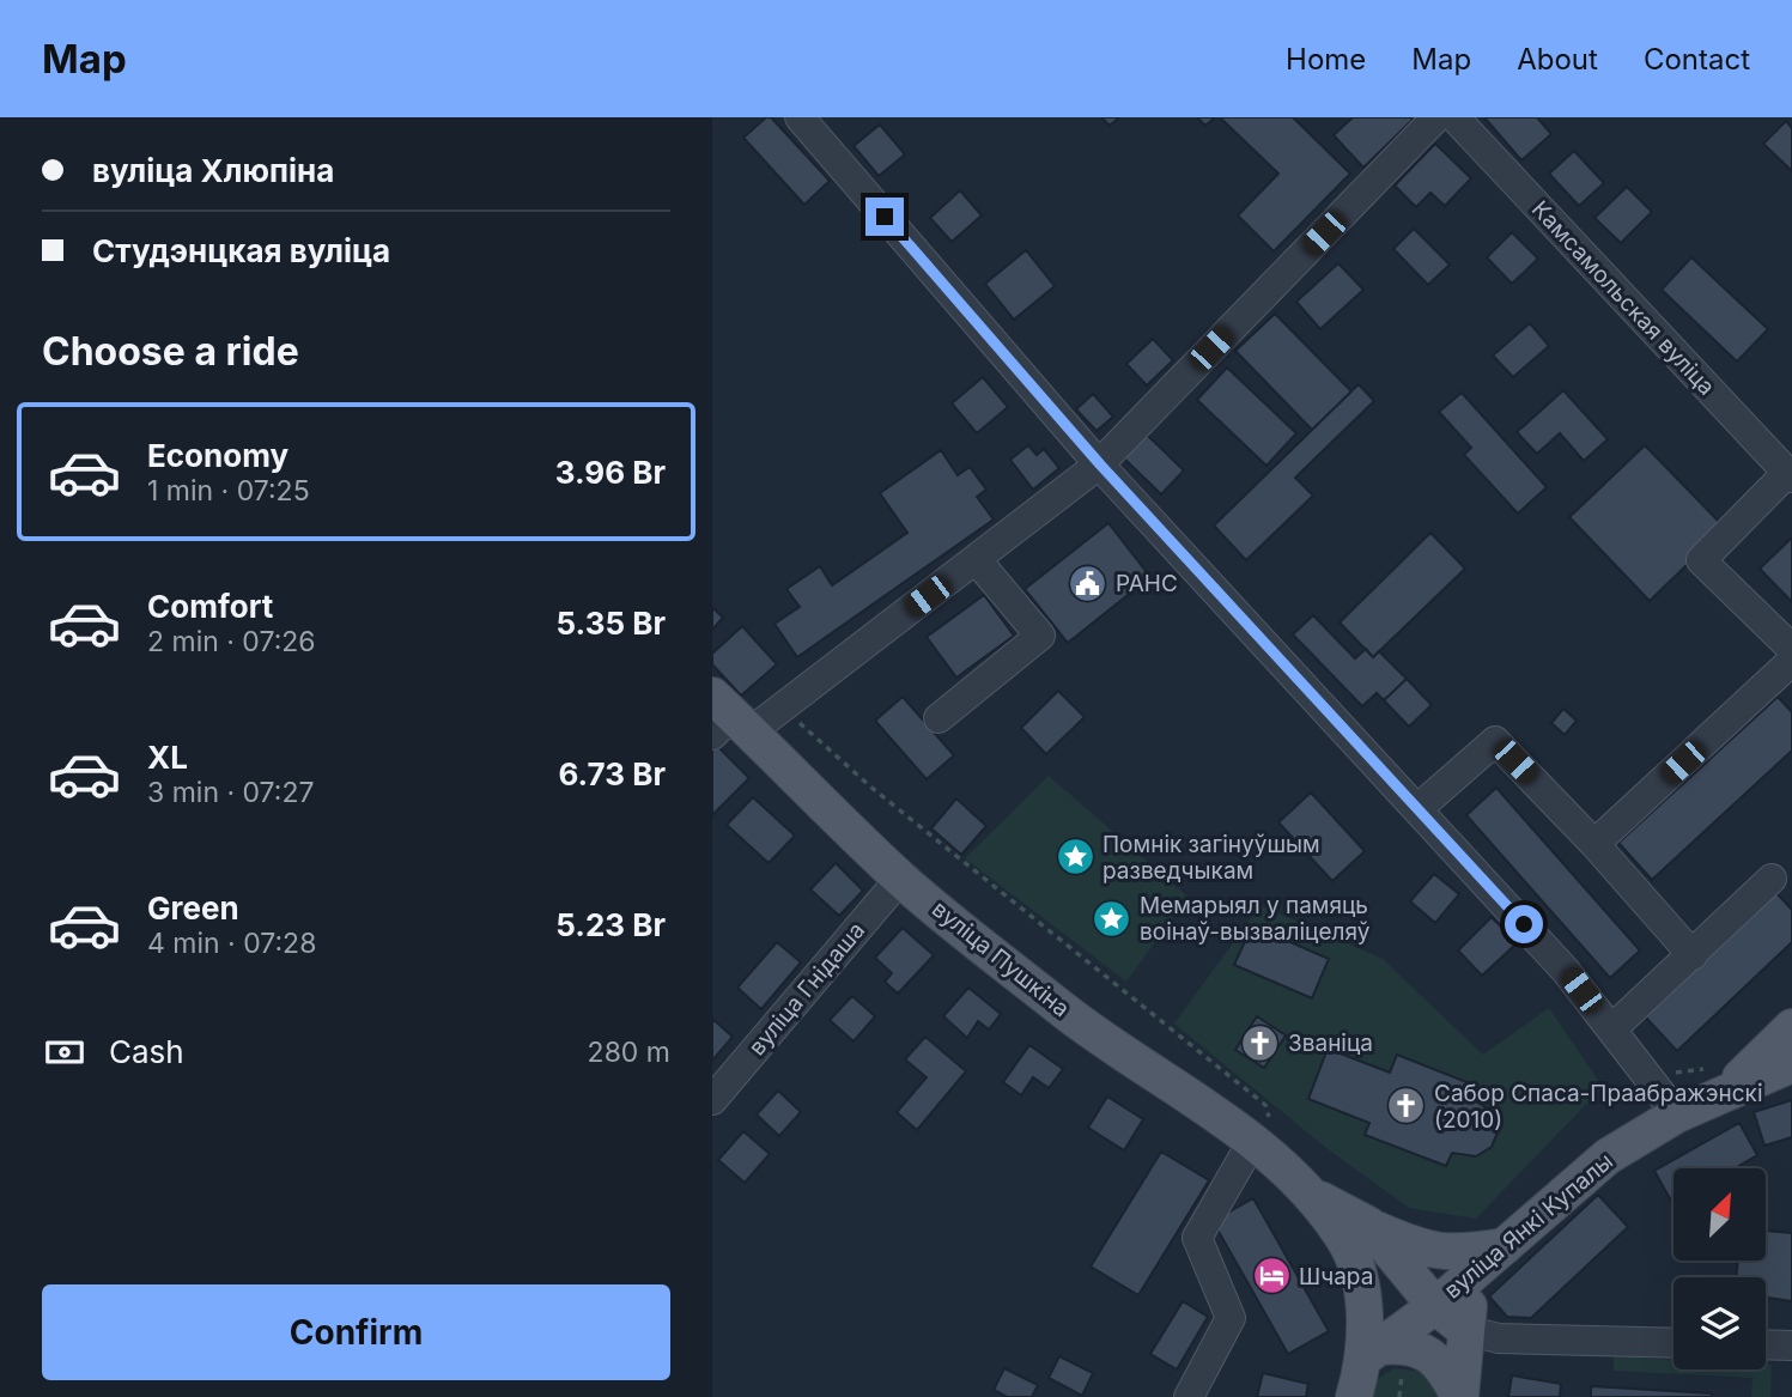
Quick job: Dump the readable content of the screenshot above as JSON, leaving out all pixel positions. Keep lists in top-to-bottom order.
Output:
{
  "streets": {
    "main road": ["вуліца Пушкіна", "вуліца Янкі Купалы"],
    "street": ["Камсамольская вуліца", "вуліца Гнідаша"]
  },
  "crossings": [
    ["вуліца Пушкіна", "вуліца Гнідаша"],
    ["вуліца Пушкіна", "вуліца Янкі Купалы"]
  ],
  "places": {
    "public building": ["РАНС"],
    "place": ["Помнік загінуўшым разведчыкам", "Мемарыял у памяць воінаў-вызваліцеляў"],
    "church": ["Званіца", "Сабор Спаса-Праабражэнскі (2010)"],
    "hotel": ["Шчара"]
  },
  "north": "top right",
  "page": {
    "header": "Map",
    "nav": [
      "Home",
      "Map",
      "About",
      "Contact"
    ],
    "banner": ["вуліца Хлюпіна", "Студэнцкая вуліца"],
    "heading": "Choose a ride",
    "list": [
      {
        "name": "Economy",
        "note": "1 min · 07:25",
        "value": "3.96 Br"
      },
      {
        "name": "Comfort",
        "note": "2 min · 07:26",
        "value": "5.35 Br"
      },
      {
        "name": "XL",
        "note": "3 min · 07:27",
        "value": "6.73 Br"
      },
      {
        "name": "Green",
        "note": "4 min · 07:28",
        "value": "5.23 Br"
      }
    ],
    "pay": ["Cash", "280 m"],
    "buttons": "Confirm"
  }
}
